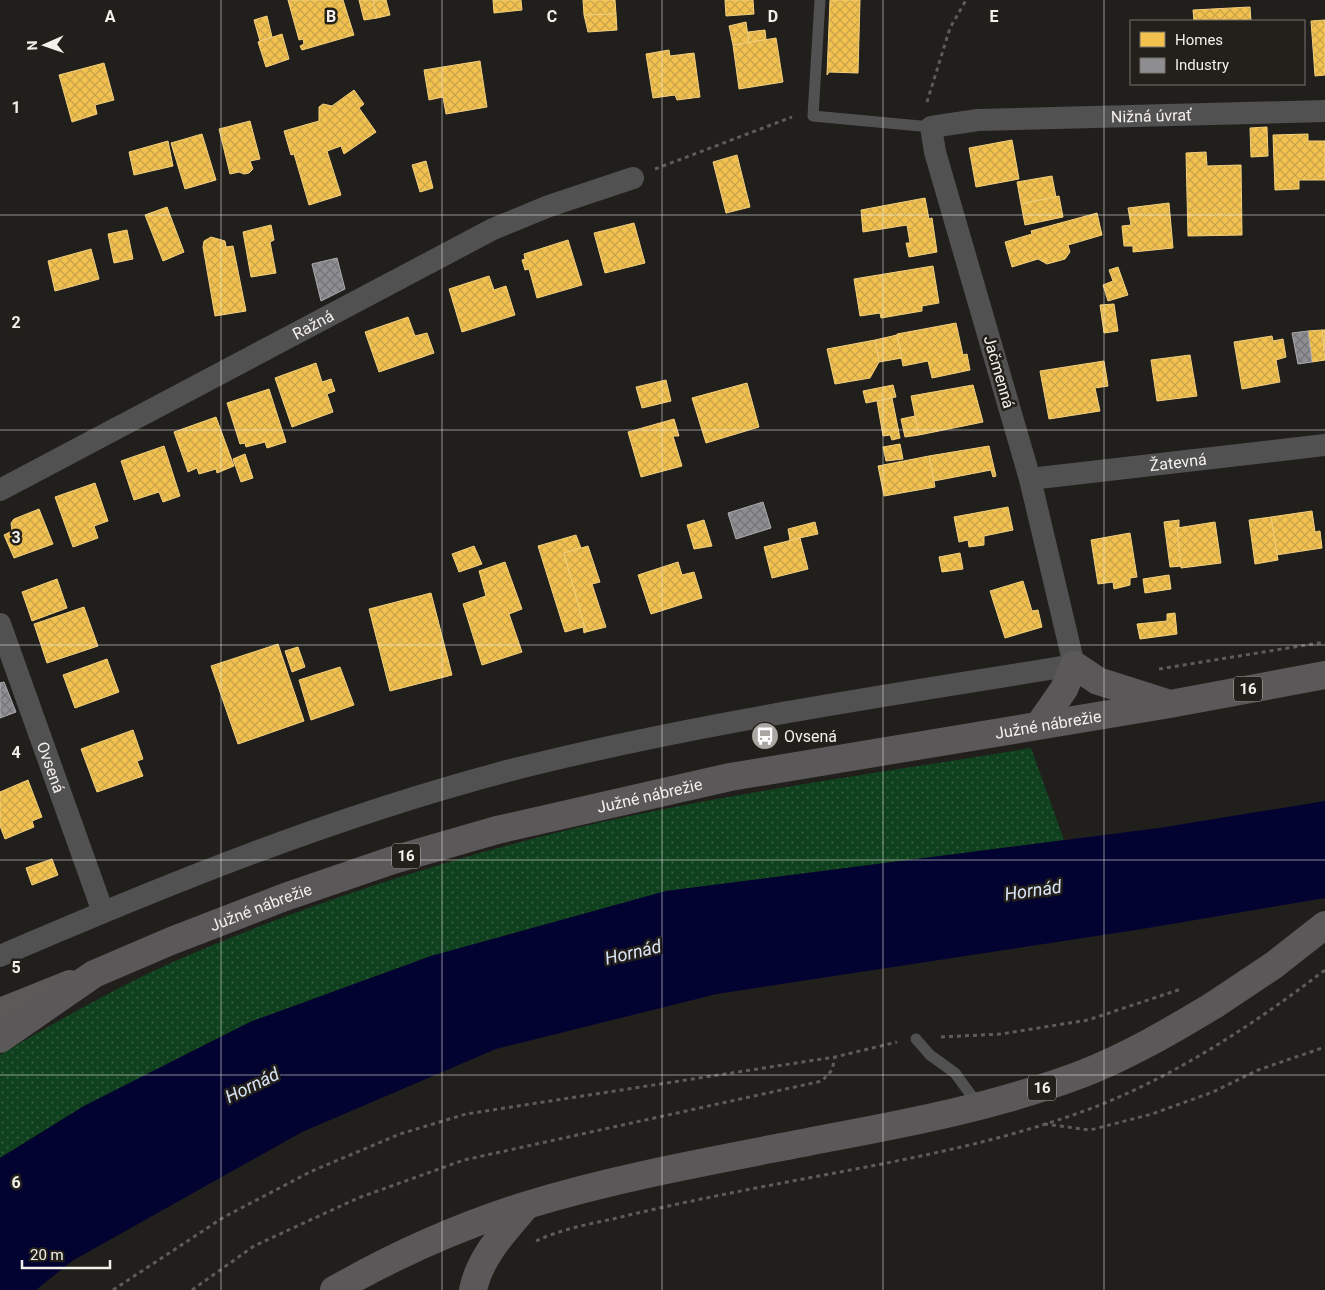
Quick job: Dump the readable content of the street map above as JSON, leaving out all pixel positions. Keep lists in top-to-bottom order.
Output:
{
  "streets": {
    "highway": ["16", "Južné nábrežie"],
    "street": [
      "Nižná úvrať",
      "Ražná",
      "Jačmenná",
      "Žatevná",
      "Ovsená"
    ]
  },
  "crossings": [
    ["Nižná úvrať", "Jačmenná"],
    ["Jačmenná", "Žatevná"]
  ],
  "water": ["Hornád"],
  "places": {
    "bus stop": ["Ovsená"]
  },
  "legend": ["Homes", "Industry"],
  "scale_bar": "20 m",
  "north": "left",
  "grid": {
    "columns": [
      "A",
      "B",
      "C",
      "D",
      "E"
    ],
    "rows": [
      "1",
      "2",
      "3",
      "4",
      "5",
      "6"
    ]
  }
}
